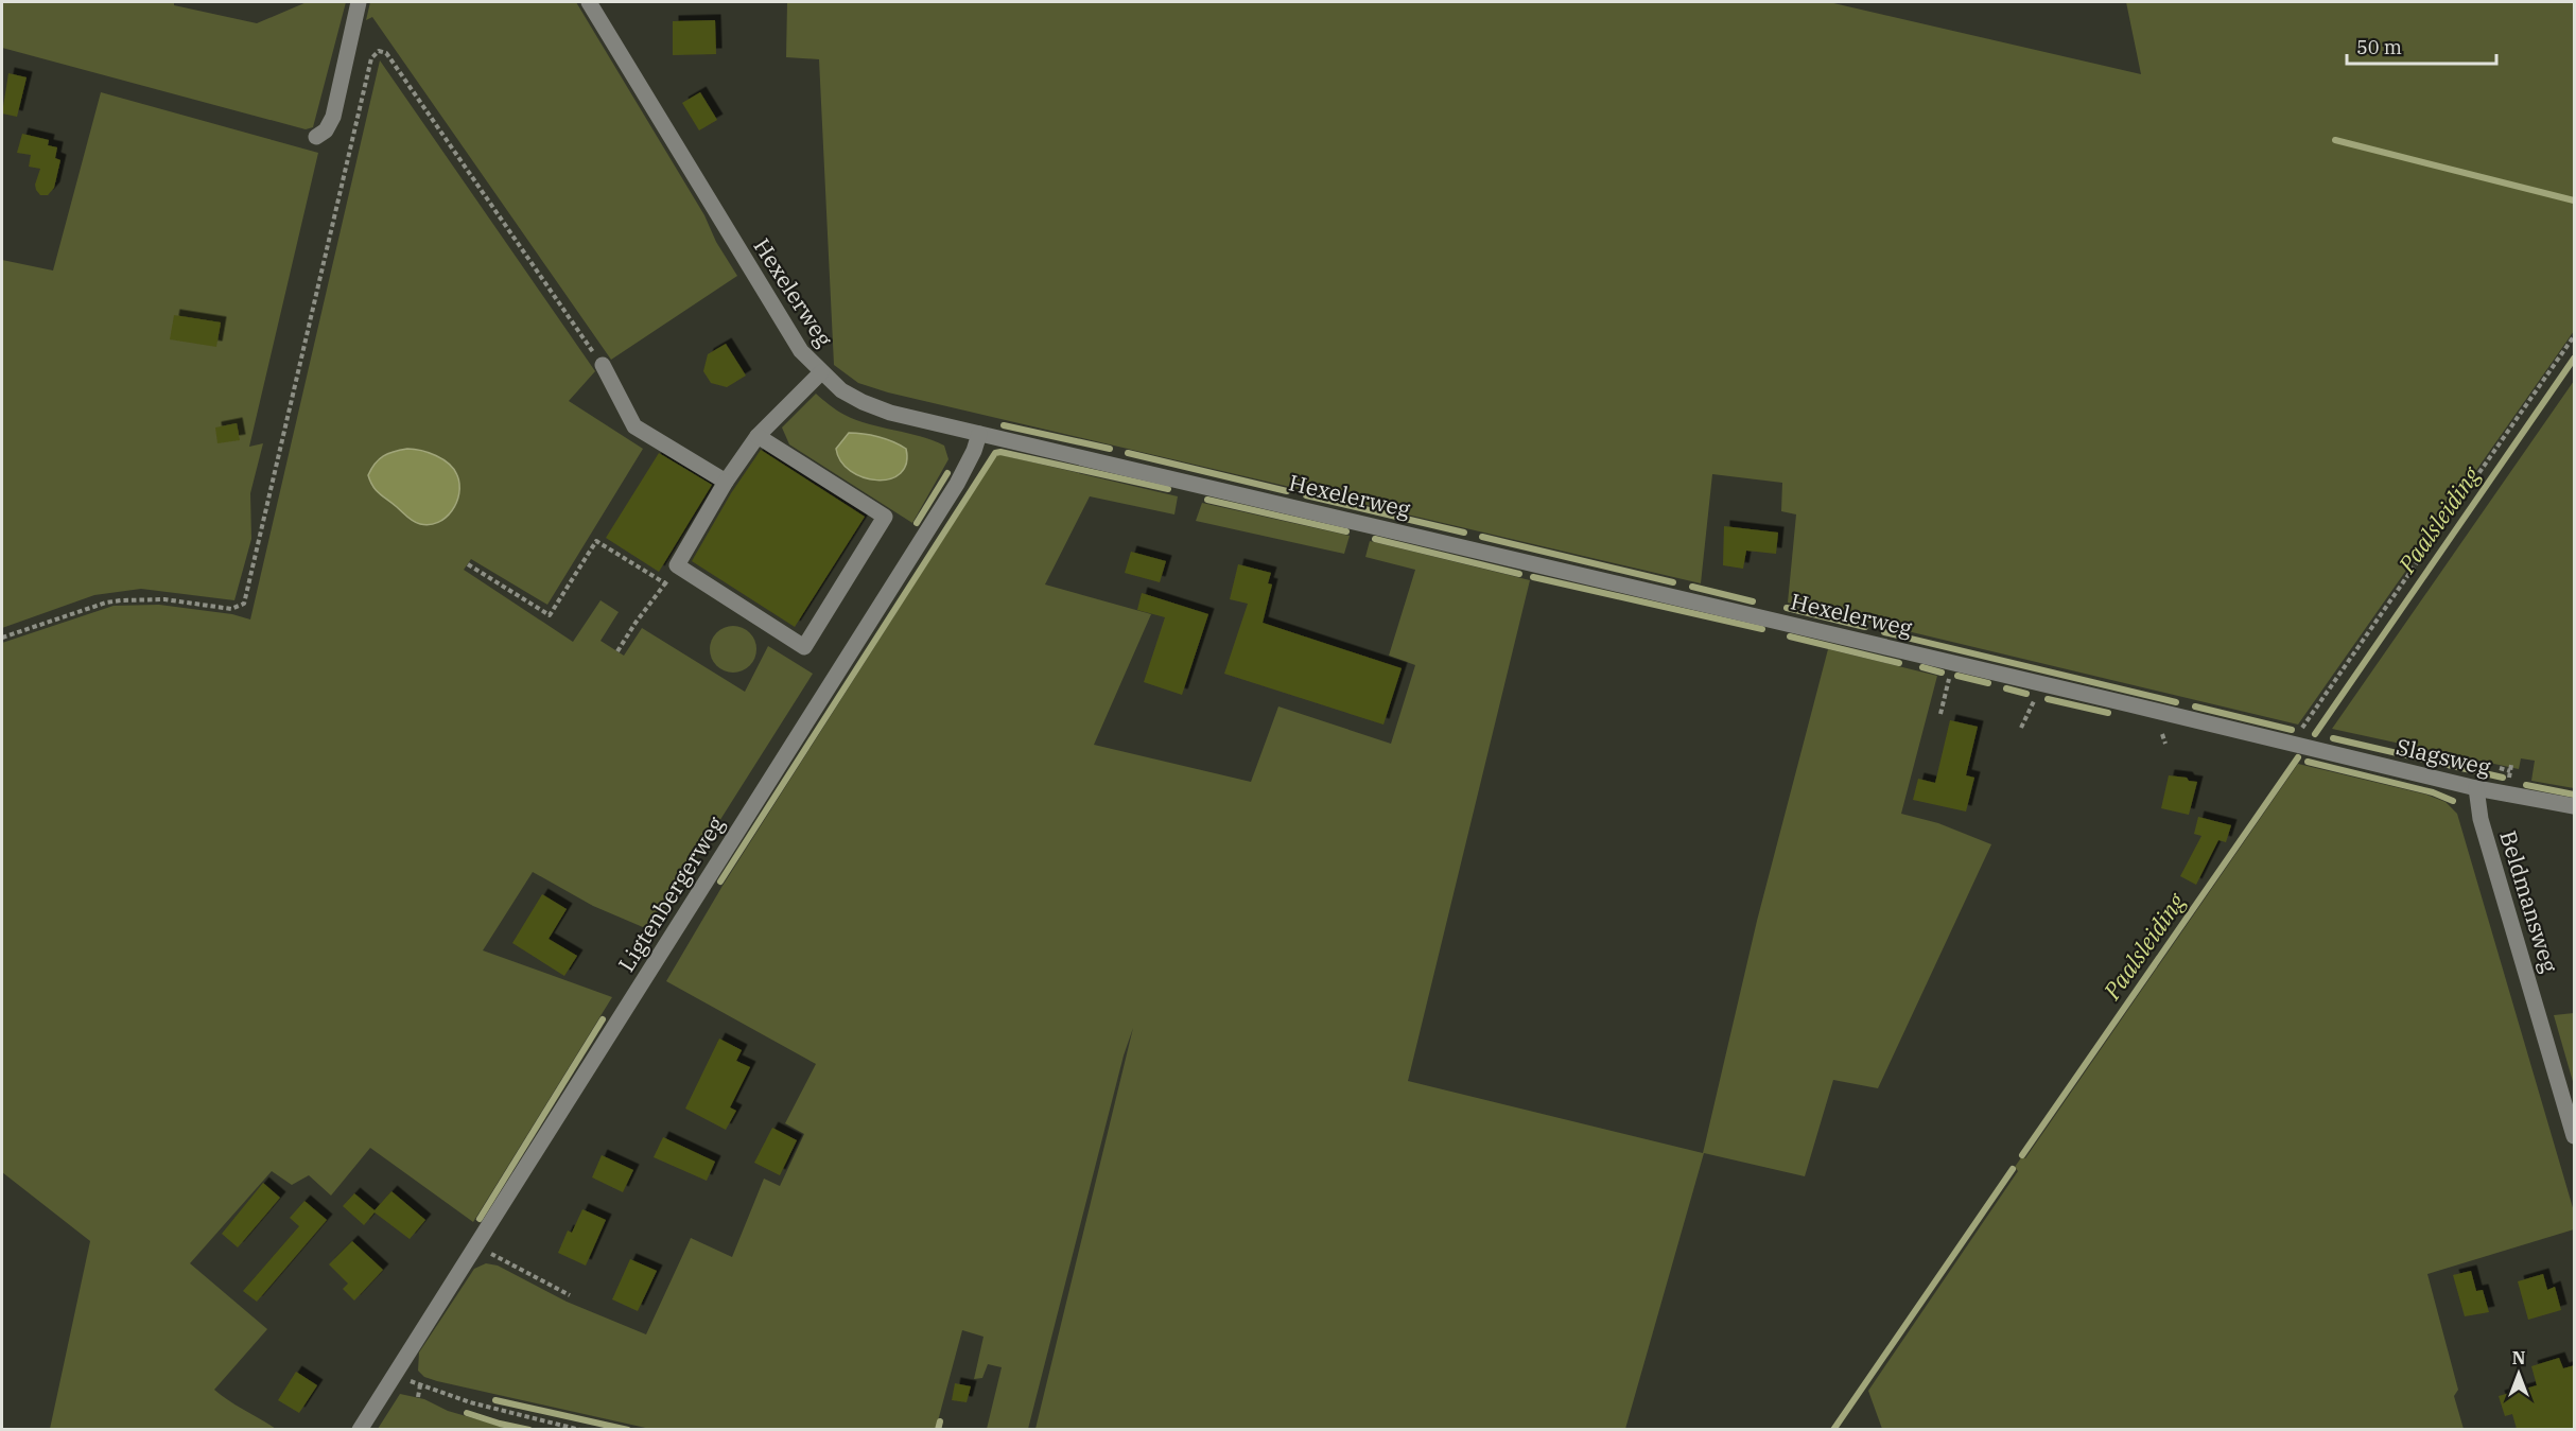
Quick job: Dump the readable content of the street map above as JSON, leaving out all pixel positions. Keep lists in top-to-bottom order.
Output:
{
  "streets": {
    "street": [
      "Hexelerweg",
      "Slagsweg",
      "Ligtenbergerweg",
      "Beldmansweg"
    ]
  },
  "crossings": [
    ["Hexelerweg", "Slagsweg"],
    ["Hexelerweg", "Ligtenbergerweg"],
    ["Slagsweg", "Beldmansweg"]
  ],
  "water": ["Paalsleiding"],
  "scale_bar": "50 m",
  "north": "top"
}
